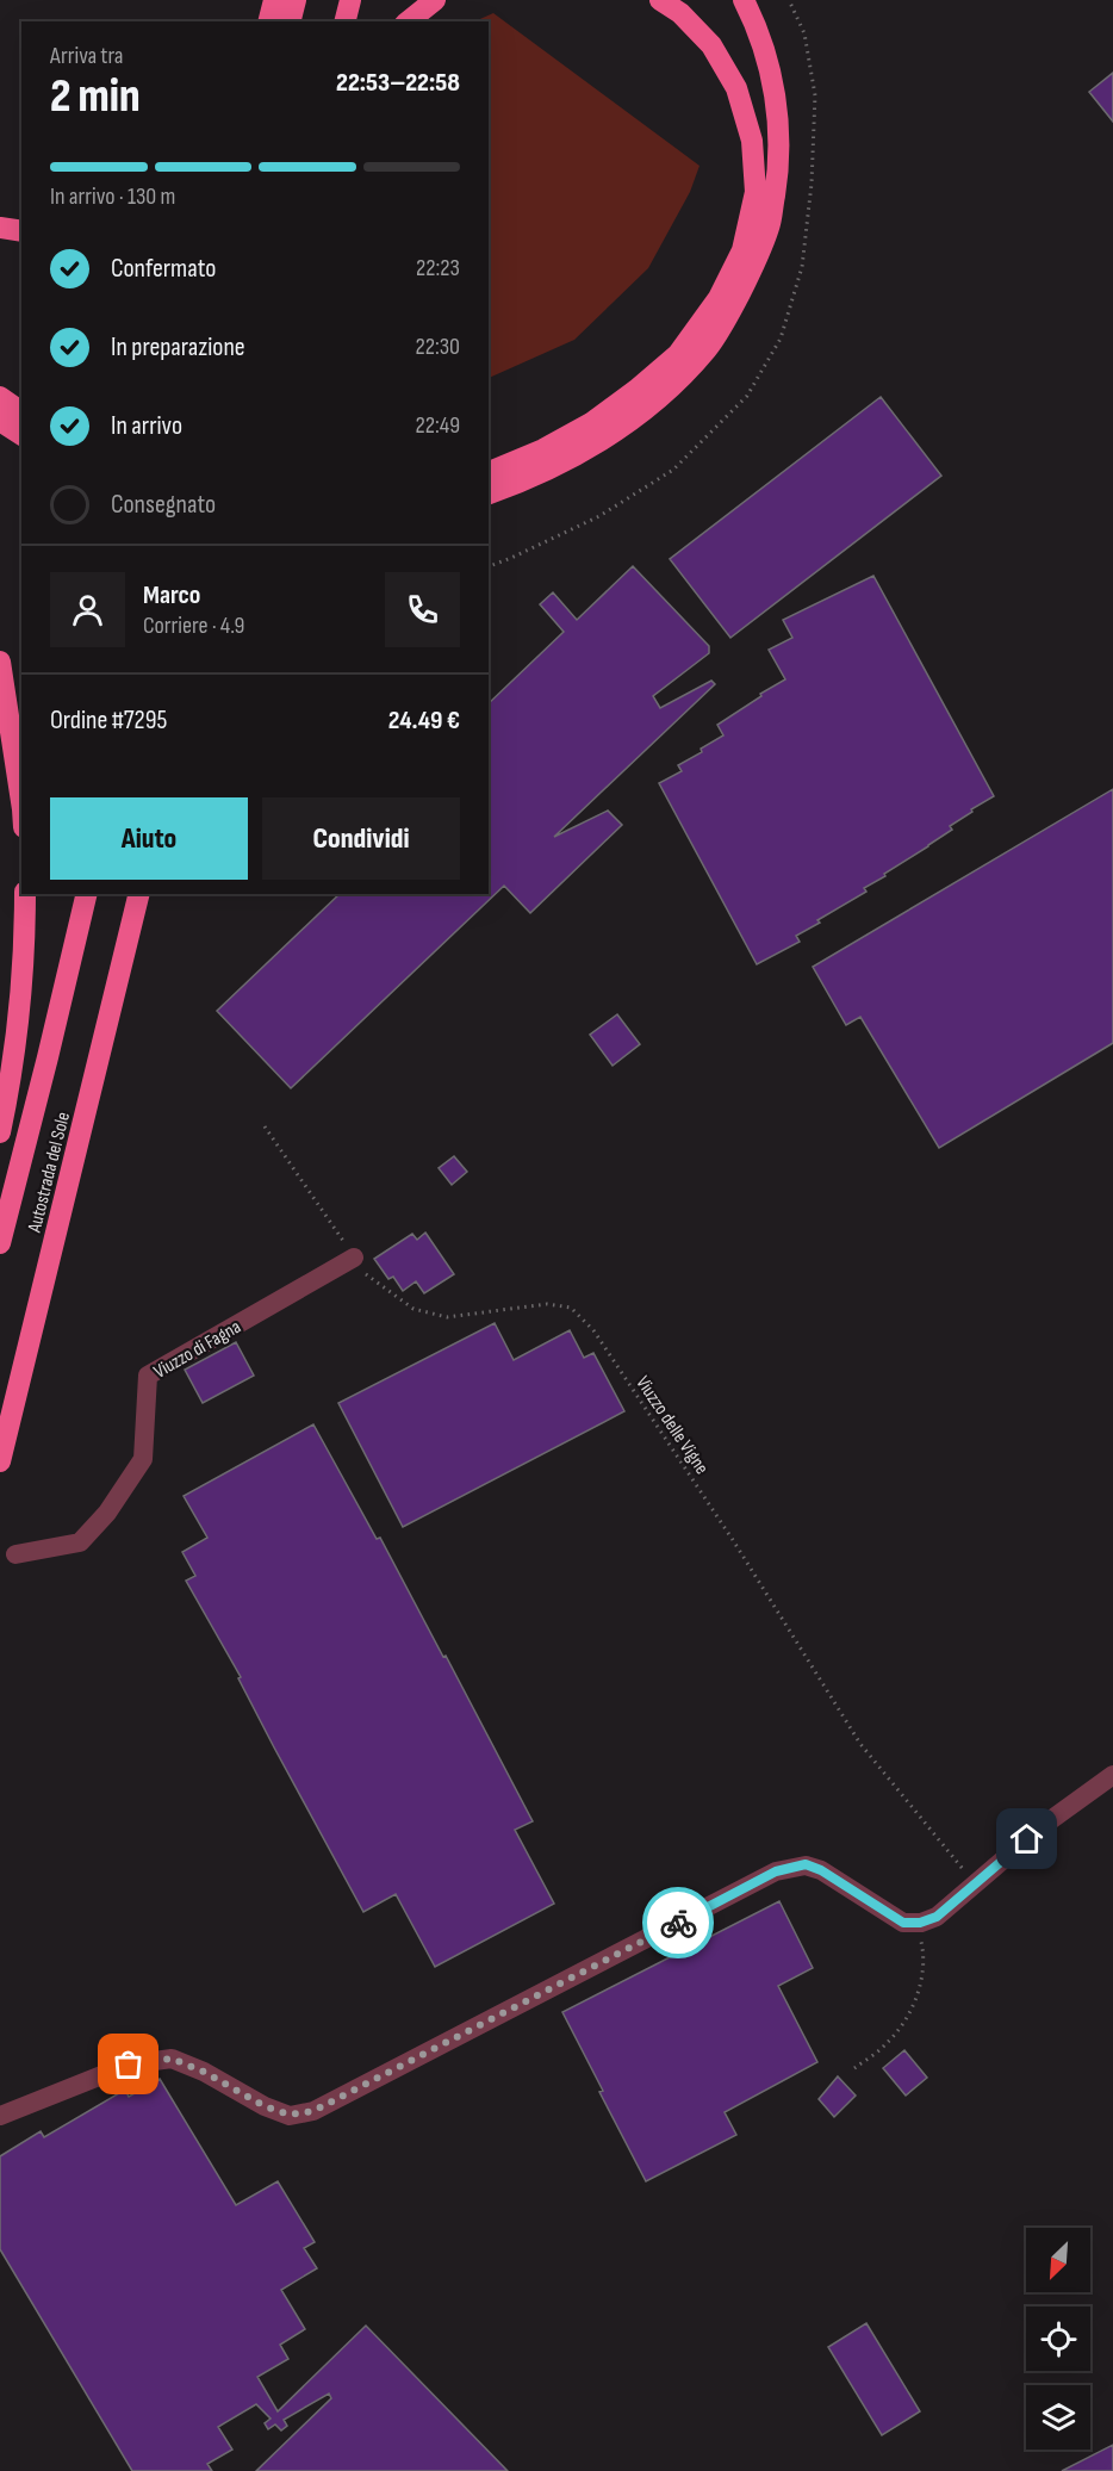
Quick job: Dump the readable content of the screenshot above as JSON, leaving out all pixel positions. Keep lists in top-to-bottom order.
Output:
{
  "streets": {
    "highway": ["Autostrada del Sole"],
    "street": ["Viuzzo di Fagna"],
    "path": ["Viuzzo delle Vigne"]
  },
  "crossings": [
    ["Viuzzo di Fagna", "Viuzzo delle Vigne"]
  ],
  "north": "bottom left",
  "page": {
    "heading": ["2 min", "Arriva tra", "22:53–22:58"],
    "panel": [
      "Marco",
      "Corriere · 4.9",
      "Ordine #7295",
      "24.49 €"
    ],
    "bar": "In arrivo · 130 m",
    "list": [
      ["Confermato", "22:23"],
      ["In preparazione", "22:30"],
      ["In arrivo", "22:49"],
      "Consegnato"
    ],
    "buttons": ["Aiuto", "Condividi"]
  }
}
